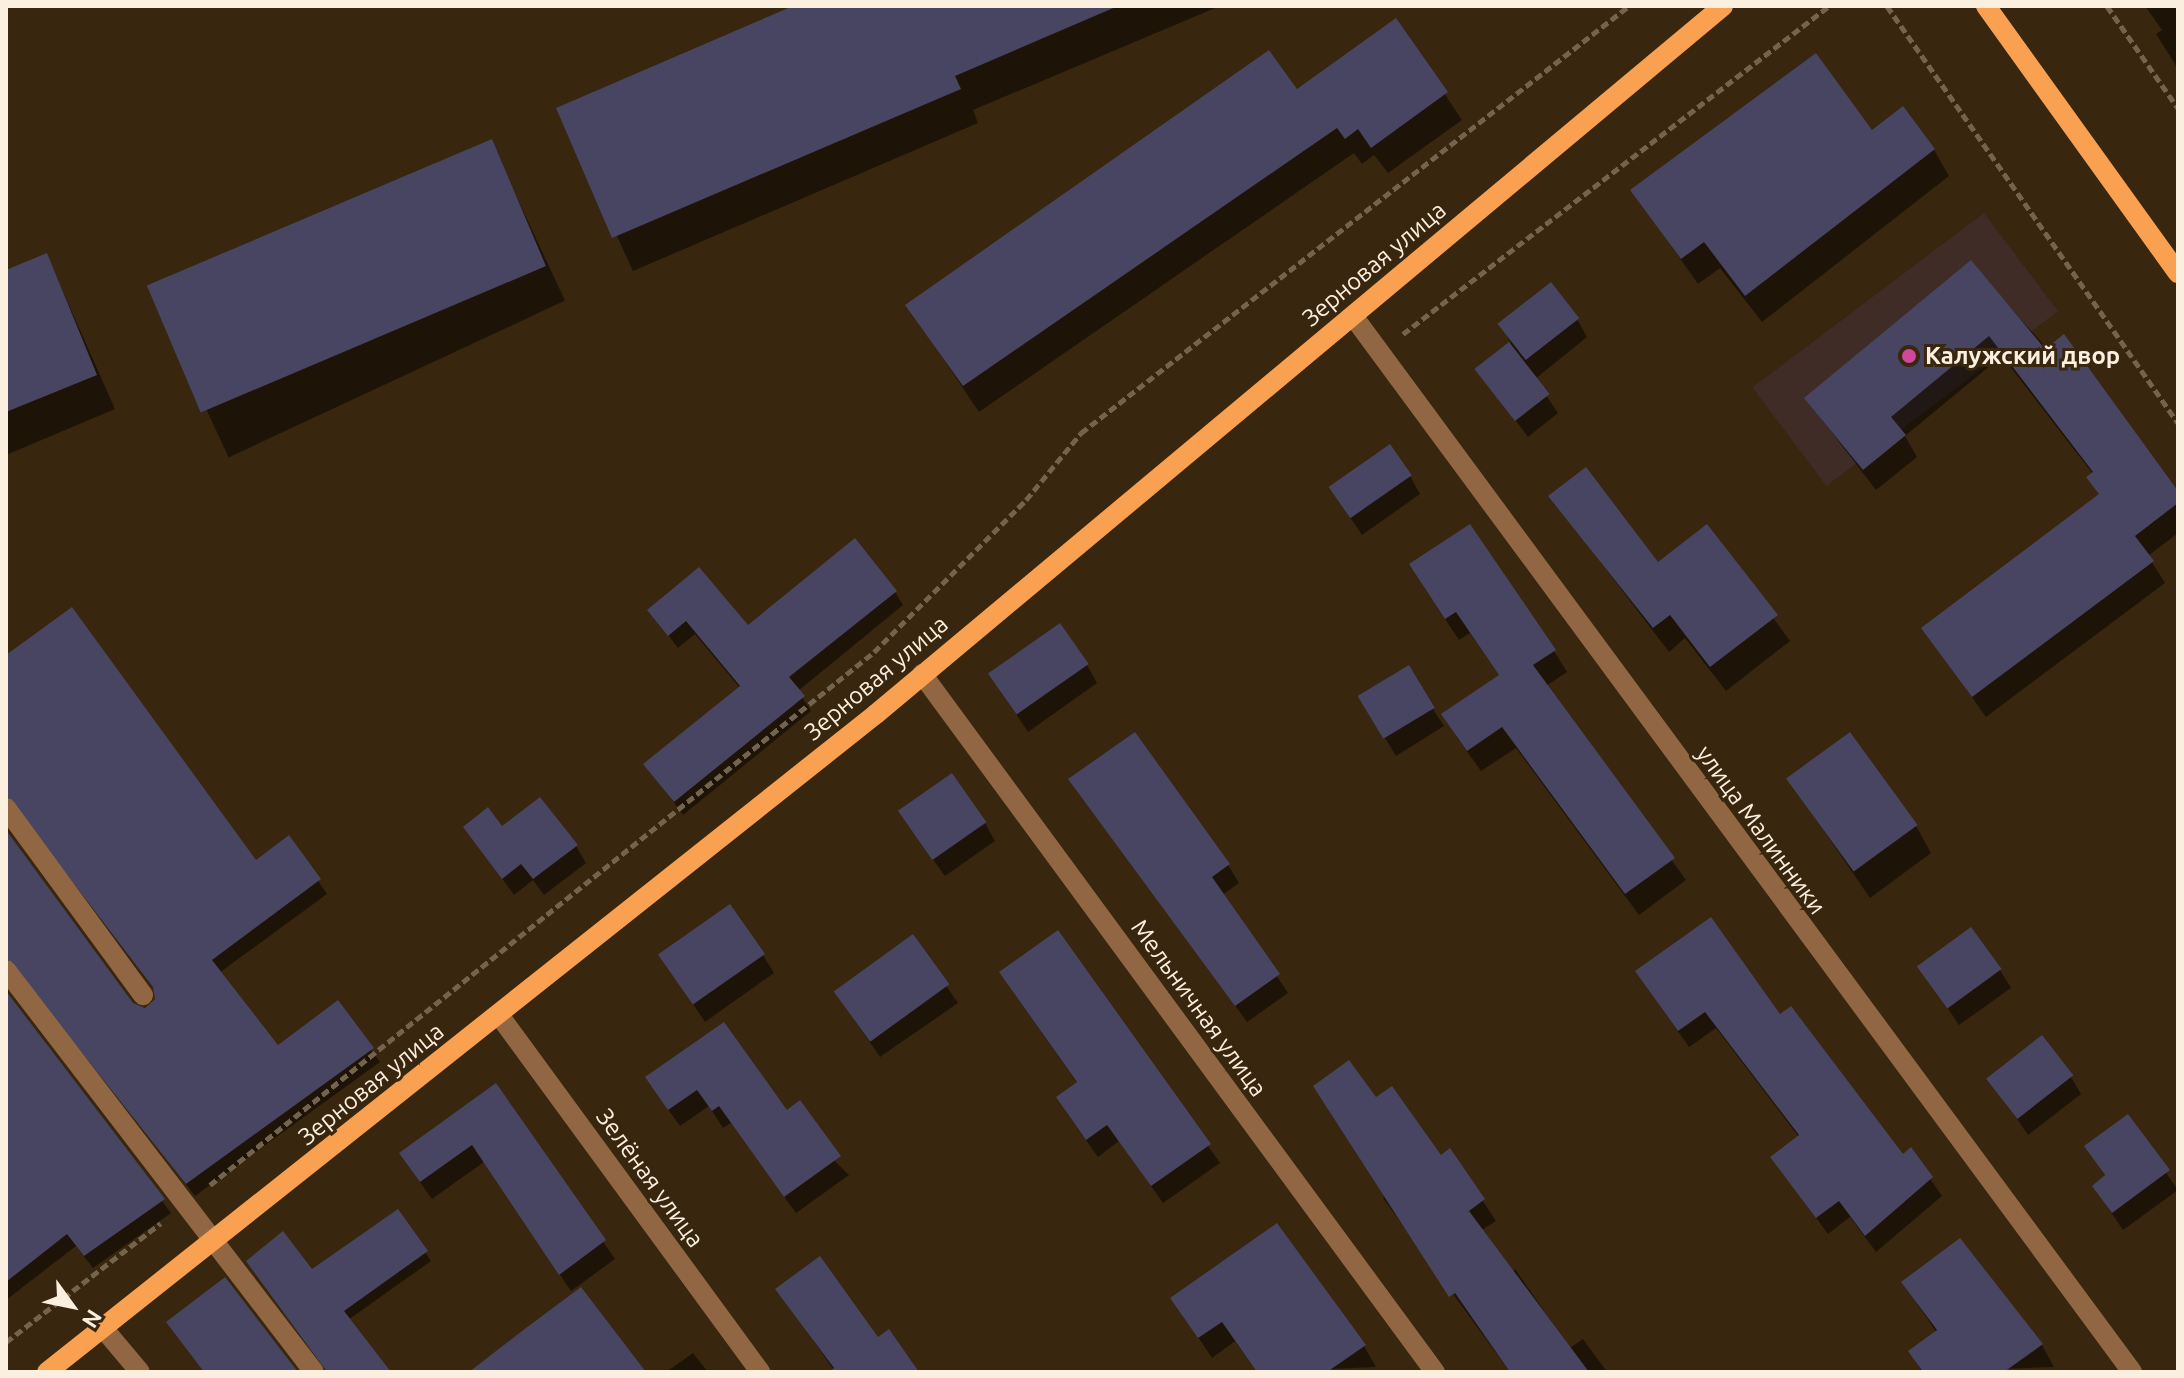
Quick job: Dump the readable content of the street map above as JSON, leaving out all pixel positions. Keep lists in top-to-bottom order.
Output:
{
  "streets": {
    "main road": ["Зерновая улица"],
    "street": ["улица Малинники", "Мельничная улица", "Зелёная улица"]
  },
  "crossings": [
    ["Зерновая улица", "улица Малинники"],
    ["Зерновая улица", "Мельничная улица"],
    ["Зерновая улица", "Зелёная улица"]
  ],
  "places": ["Калужский двор"],
  "north": "bottom right"
}
